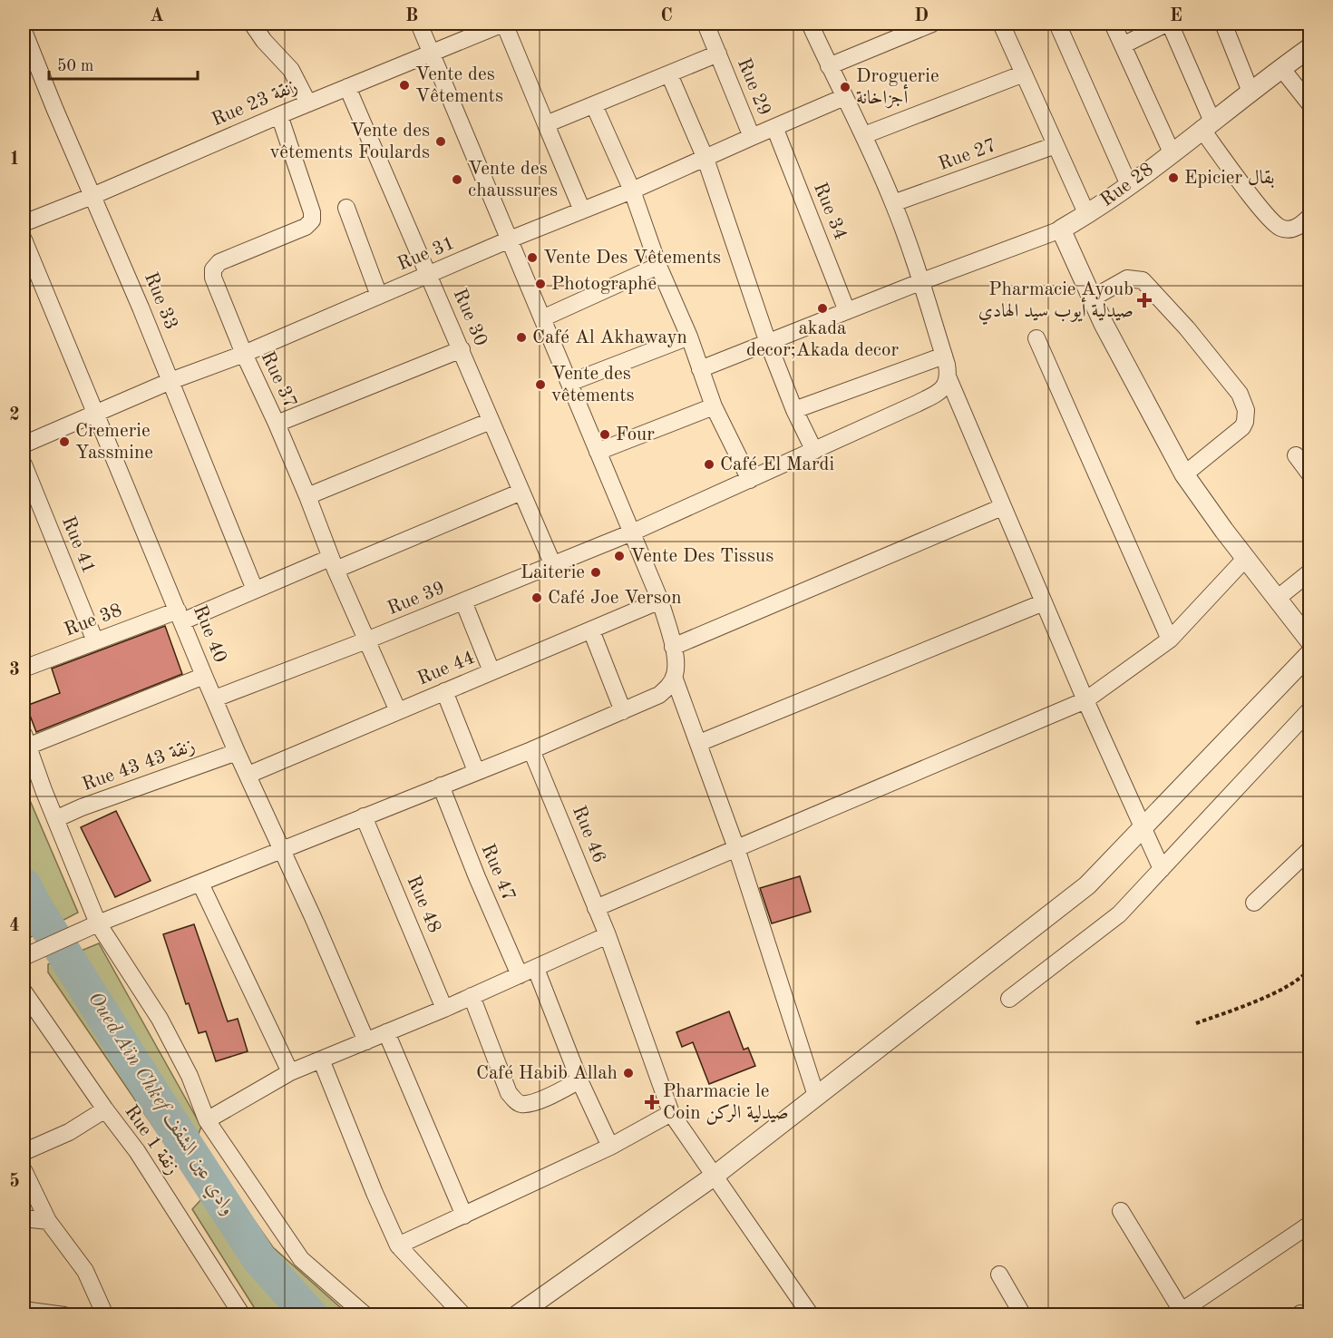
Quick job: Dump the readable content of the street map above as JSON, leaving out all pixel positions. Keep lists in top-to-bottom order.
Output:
{
  "streets": {
    "street": [
      "Rue 29",
      "Rue 23 زنقة",
      "Rue 27",
      "Rue 28",
      "Rue 34",
      "Rue 31",
      "Rue 33",
      "Rue 30",
      "Rue 37",
      "Rue 41",
      "Rue 39",
      "Rue 38",
      "Rue 40",
      "Rue 44",
      "Rue 43 زنقة 43",
      "Rue 46",
      "Rue 47",
      "Rue 48",
      "Rue 1 زنقة"
    ]
  },
  "crossings": [
    ["Rue 29", "Rue 31"],
    ["Rue 23 زنقة", "Rue 33"],
    ["Rue 23 زنقة", "Rue 30"],
    ["Rue 23 زنقة", "Rue 37"],
    ["Rue 28", "Rue 34"],
    ["Rue 34", "Rue 31"],
    ["Rue 31", "Rue 33"],
    ["Rue 31", "Rue 30"],
    ["Rue 31", "Rue 37"],
    ["Rue 31", "Rue 40"],
    ["Rue 33", "Rue 38"],
    ["Rue 30", "Rue 39"],
    ["Rue 30", "Rue 38"],
    ["Rue 37", "Rue 39"],
    ["Rue 37", "Rue 38"],
    ["Rue 37", "Rue 44"],
    ["Rue 41", "Rue 38"],
    ["Rue 39", "Rue 40"],
    ["Rue 38", "Rue 40"],
    ["Rue 40", "Rue 44"],
    ["Rue 40", "Rue 43 زنقة 43"]
  ],
  "water": ["Oued Aïn Chkef وادي عين الشقف"],
  "places": {
    "other": [
      "Vente des Vêtements",
      "Droguerie أجزاخانة",
      "Vente des vêtements Foulards",
      "Epicier بقال",
      "Vente des chaussures",
      "Vente Des Vêtements",
      "Photographe",
      "akada decor;Akada decor",
      "Café Al Akhawayn",
      "Vente des vêtements",
      "Four",
      "Cremerie Yassmine",
      "Café El Mardi",
      "Vente Des Tissus",
      "Laiterie",
      "Café Joe Verson",
      "Café Habib Allah"
    ],
    "health": ["Pharmacie Ayoub صيدلية أيوب سيد الهادي", "Pharmacie le Coin صيدلية الركن"]
  },
  "scale_bar": "50 m",
  "grid": {
    "columns": [
      "A",
      "B",
      "C",
      "D",
      "E"
    ],
    "rows": [
      "1",
      "2",
      "3",
      "4",
      "5"
    ]
  }
}
